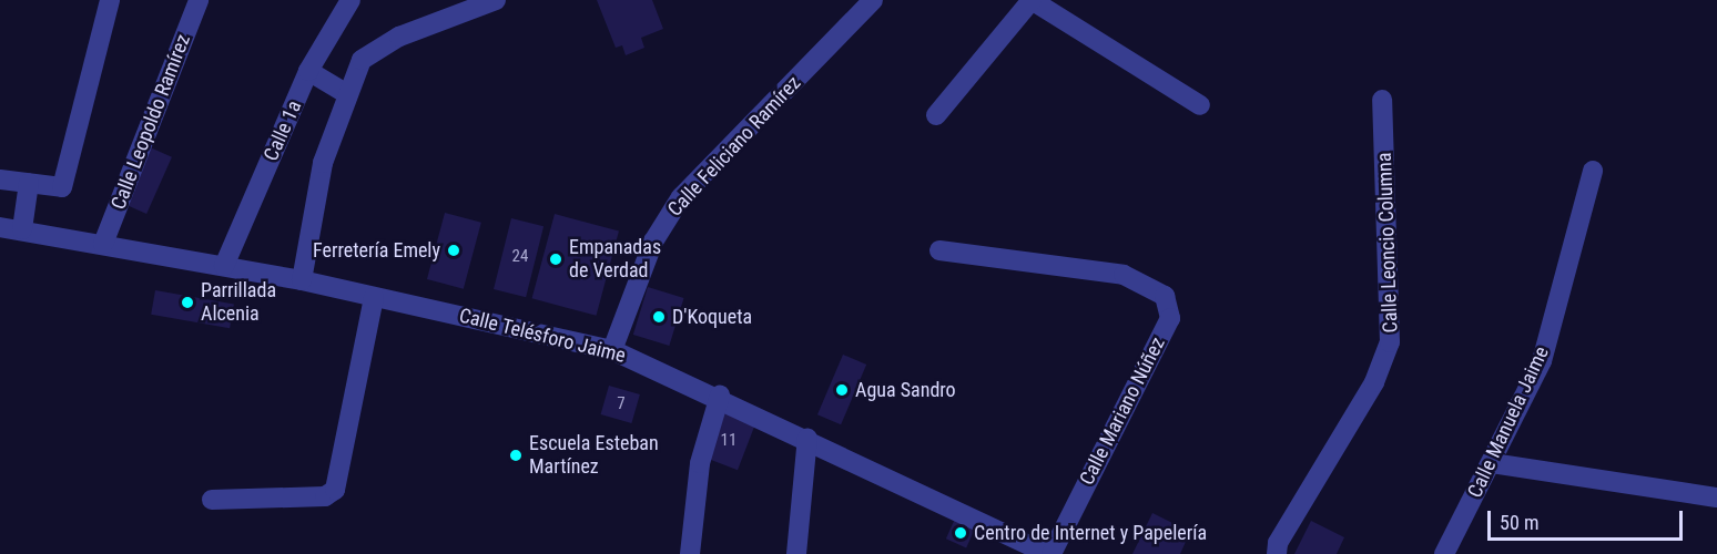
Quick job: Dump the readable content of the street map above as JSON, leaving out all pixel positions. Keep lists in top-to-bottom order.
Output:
{
  "streets": {
    "street": [
      "Calle Leopoldo Ramírez",
      "Calle 1a",
      "Calle Feliciano Ramírez",
      "Calle Leoncio Columna",
      "Calle Telésforo Jaime",
      "Calle Mariano Núñez",
      "Calle Manuela Jaime"
    ]
  },
  "crossings": [
    ["Calle Leopoldo Ramírez", "Calle Telésforo Jaime"],
    ["Calle 1a", "Calle Telésforo Jaime"],
    ["Calle Feliciano Ramírez", "Calle Telésforo Jaime"],
    ["Calle Telésforo Jaime", "Calle Mariano Núñez"]
  ],
  "places": [
    "Ferretería Emely",
    "Empanadas de Verdad",
    "Parrillada Alcenia",
    "D'Koqueta",
    "Agua Sandro",
    "Escuela Esteban Martínez",
    "Centro de Internet y Papelería"
  ],
  "house_numbers": ["24", "7", "11"],
  "scale_bar": "50 m"
}
